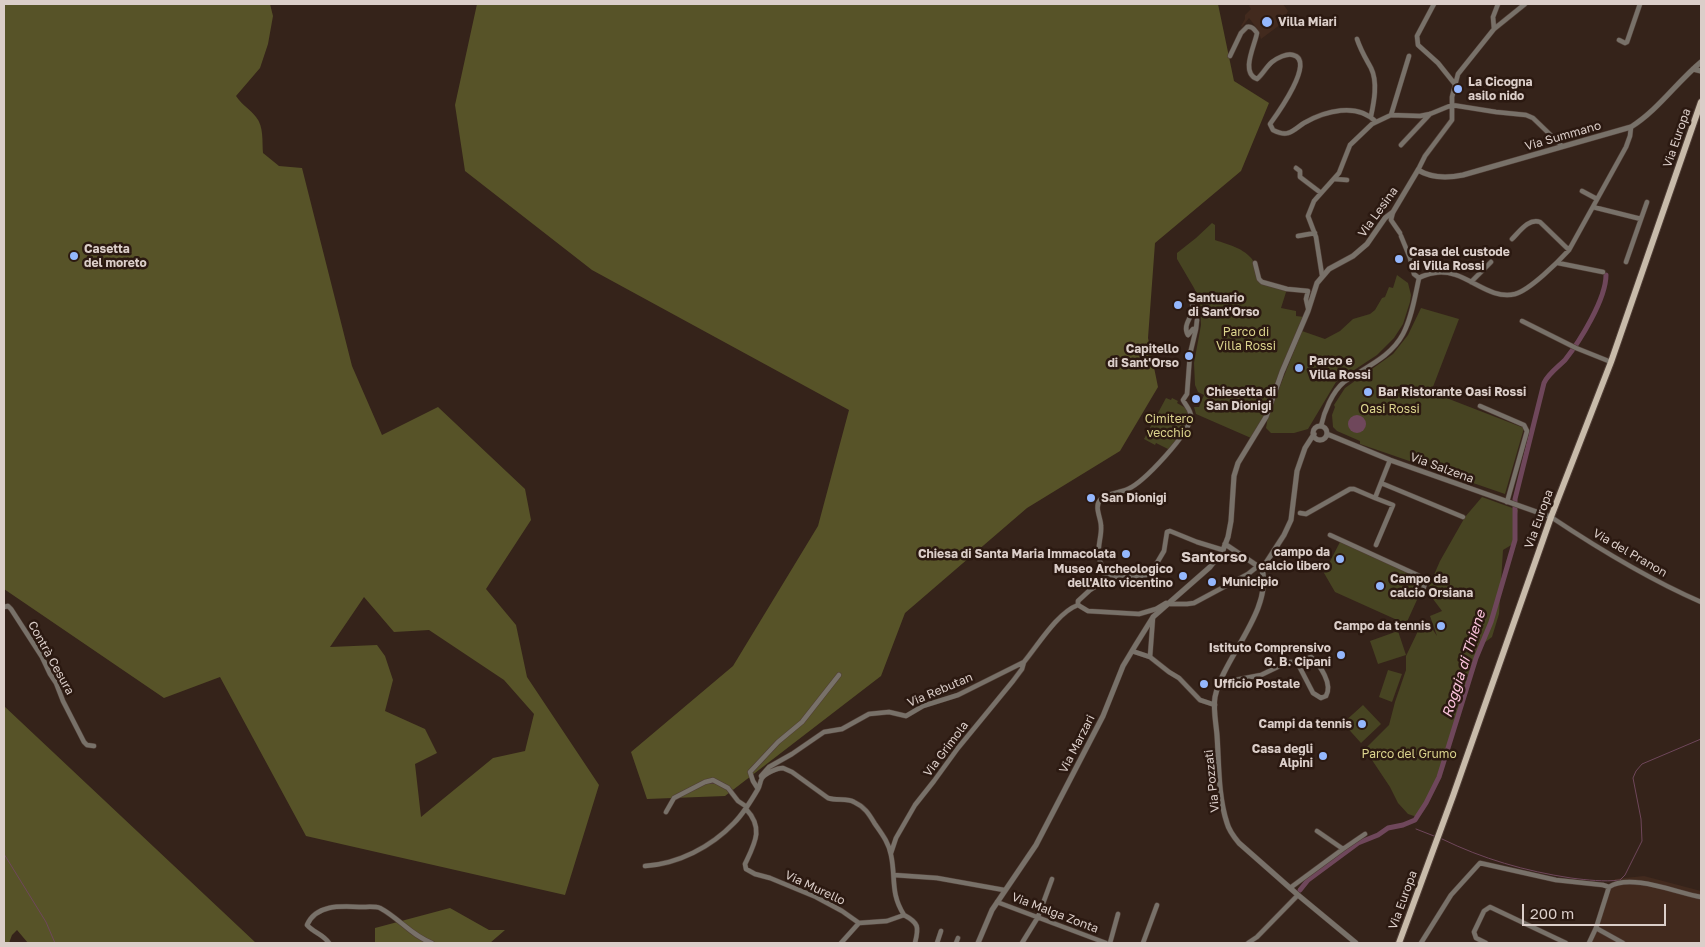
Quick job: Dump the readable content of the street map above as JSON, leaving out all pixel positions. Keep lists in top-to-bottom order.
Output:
{
  "streets": {
    "main road": ["Via Europa"],
    "street": [
      "Via Summano",
      "Via Lesina",
      "Via Salzena",
      "Via del Pranon",
      "Contrà Cesura",
      "Via Rebutan",
      "Via Marzari",
      "Via Grimola",
      "Via Pozzati",
      "Via Murello",
      "Via Malga Zonta"
    ]
  },
  "crossings": [
    ["Via Summano", "Via Lesina"],
    ["Via Europa", "Via Salzena"],
    ["Via Europa", "Via del Pranon"],
    ["Via Salzena", "Via del Pranon"],
    ["Via Rebutan", "Via Grimola"],
    ["Via Marzari", "Via Malga Zonta"]
  ],
  "districts": ["Santorso"],
  "water": ["Roggia di Thiene"],
  "parks": [
    "Parco di Villa Rossi",
    "Oasi Rossi",
    "Cimitero vecchio",
    "Parco del Grumo"
  ],
  "places": [
    "Villa Miari",
    "La Cicogna asilo nido",
    "Casetta del moreto",
    "Casa del custode di Villa Rossi",
    "Santuario di Sant'Orso",
    "Capitello di Sant'Orso",
    "Parco e Villa Rossi",
    "Bar Ristorante Oasi Rossi",
    "Chiesetta di San Dionigi",
    "San Dionigi",
    "Chiesa di Santa Maria Immacolata",
    "campo da calcio libero",
    "Museo Archeologico dell'Alto vicentino",
    "Municipio",
    "Campo da calcio Orsiana",
    "Campo da tennis",
    "Istituto Comprensivo G. B. Cipani",
    "Ufficio Postale",
    "Campi da tennis",
    "Casa degli Alpini"
  ],
  "scale_bar": "200 m"
}
